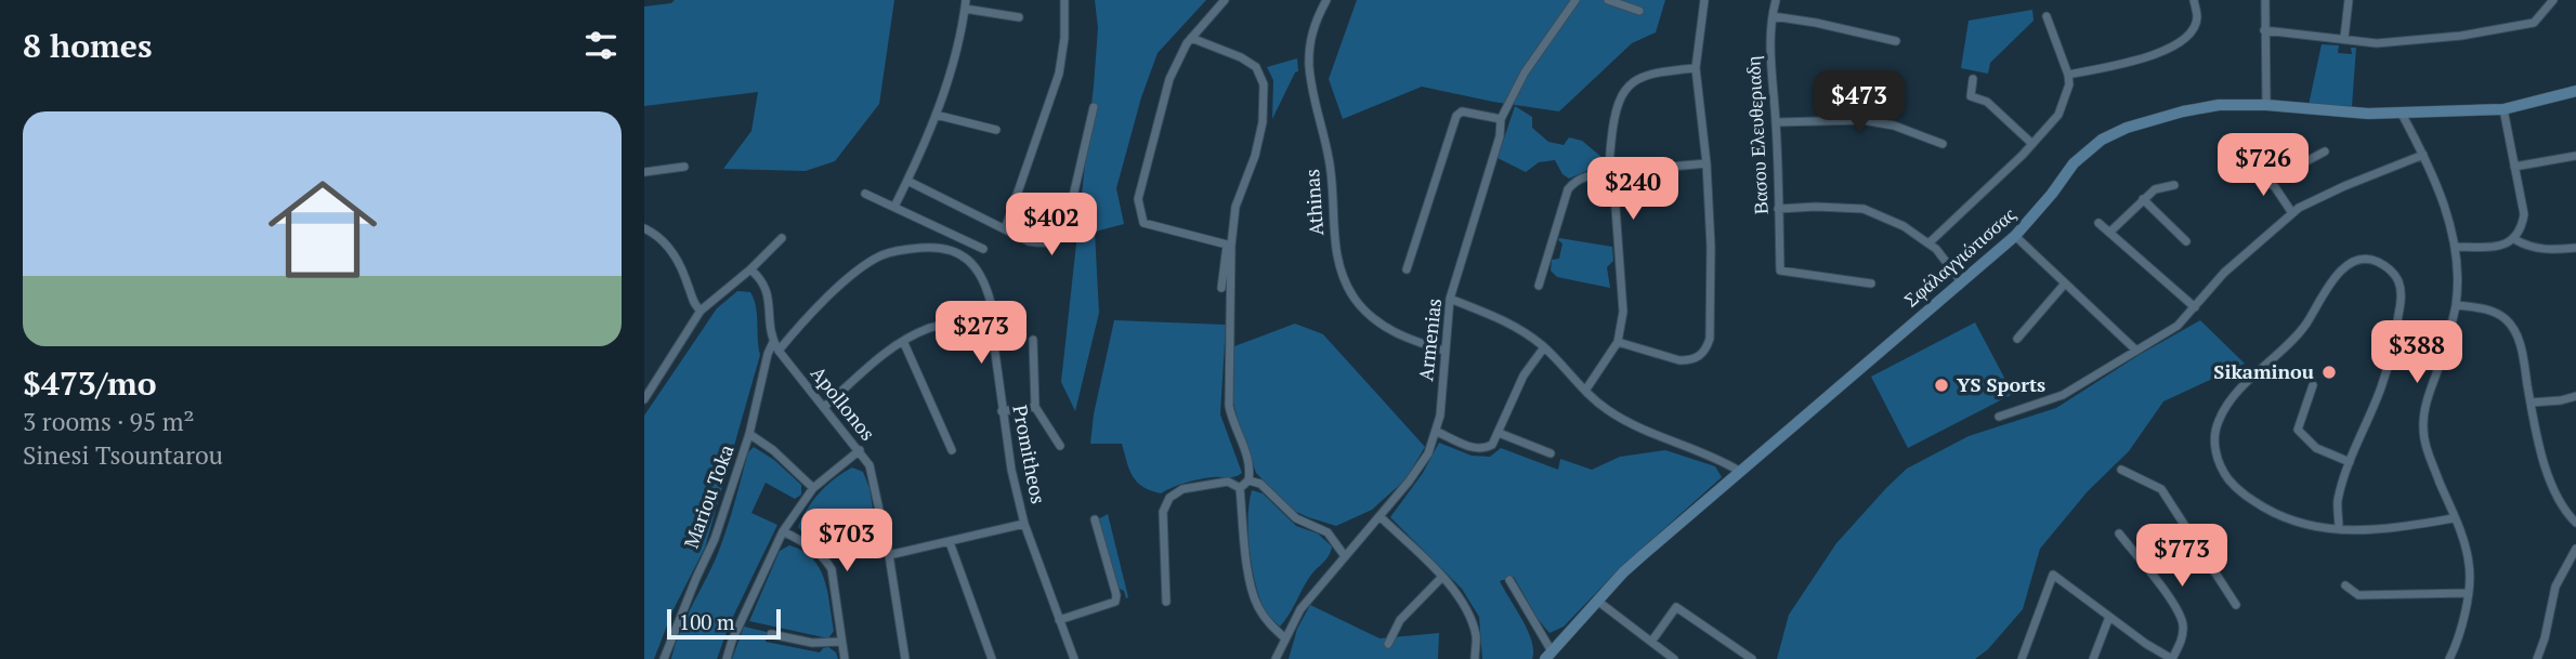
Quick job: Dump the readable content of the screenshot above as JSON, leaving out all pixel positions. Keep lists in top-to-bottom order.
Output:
{
  "streets": {
    "street": [
      "Βασου Ελευθεριαδη",
      "Athinas",
      "Σφάλαγγιώτισσας",
      "Armenias",
      "Apollonos",
      "Promitheos",
      "Mariou Toka"
    ]
  },
  "crossings": [
    ["Athinas", "Armenias"],
    ["Apollonos", "Mariou Toka"]
  ],
  "places": ["Sikaminou", "YS Sports"],
  "scale_bar": "100 m",
  "page": {
    "heading": "8 homes",
    "price": [
      "$473",
      "$726",
      "$240",
      "$402",
      "$273",
      "$388",
      "$703",
      "$773"
    ],
    "list": [
      {
        "name": "$473/mo",
        "note": "3 rooms · 95 m² · Sinesi Tsountarou"
      }
    ],
    "scale": "100 m"
  }
}
